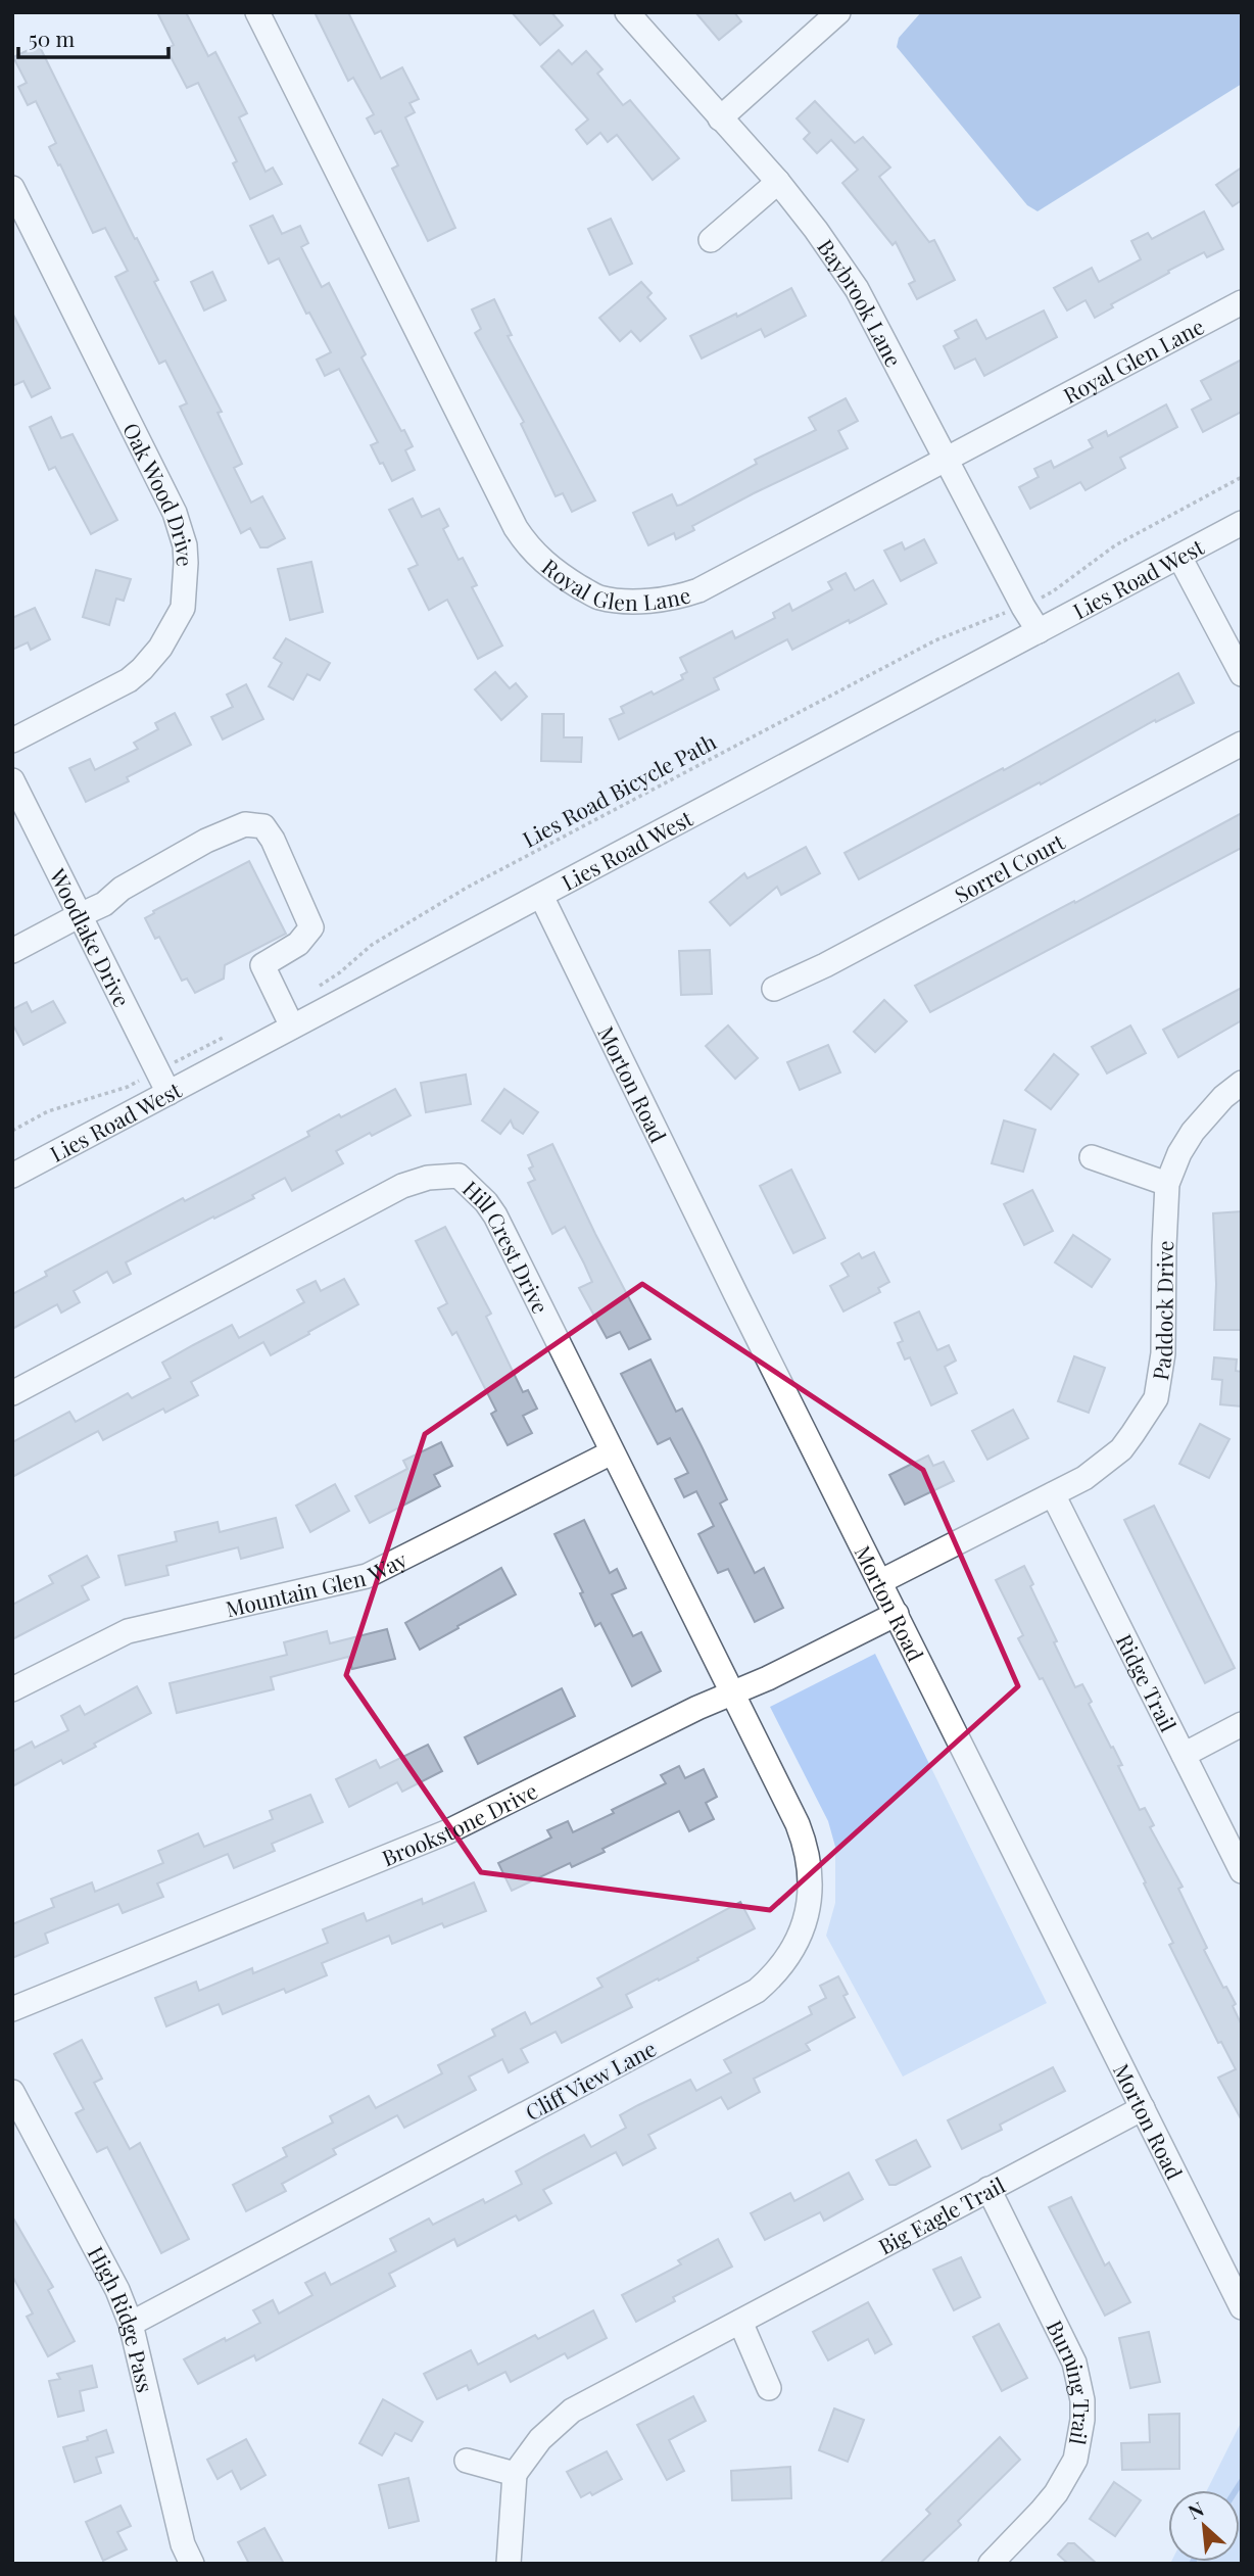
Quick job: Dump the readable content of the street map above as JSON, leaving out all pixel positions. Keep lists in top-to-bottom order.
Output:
{
  "streets": {
    "street": [
      "Baybrook Lane",
      "Royal Glen Lane",
      "Oak Wood Drive",
      "Lies Road West",
      "Sorrel Court",
      "Woodlake Drive",
      "Morton Road",
      "Hill Crest Drive",
      "Paddock Drive",
      "Mountain Glen Way",
      "Ridge Trail",
      "Brookstone Drive",
      "Cliff View Lane",
      "Big Eagle Trail",
      "High Ridge Pass",
      "Burning Trail"
    ],
    "path": ["Lies Road Bicycle Path"]
  },
  "crossings": [
    ["Baybrook Lane", "Royal Glen Lane"],
    ["Baybrook Lane", "Lies Road West"],
    ["Baybrook Lane", "Lies Road Bicycle Path"],
    ["Lies Road West", "Woodlake Drive"],
    ["Lies Road West", "Morton Road"],
    ["Morton Road", "Paddock Drive"],
    ["Morton Road", "Brookstone Drive"],
    ["Morton Road", "Big Eagle Trail"],
    ["Hill Crest Drive", "Mountain Glen Way"],
    ["Hill Crest Drive", "Brookstone Drive"],
    ["Hill Crest Drive", "Cliff View Lane"],
    ["Paddock Drive", "Ridge Trail"],
    ["Brookstone Drive", "Cliff View Lane"],
    ["Cliff View Lane", "High Ridge Pass"],
    ["Big Eagle Trail", "Burning Trail"]
  ],
  "scale_bar": "50 m",
  "north": "top left"
}
